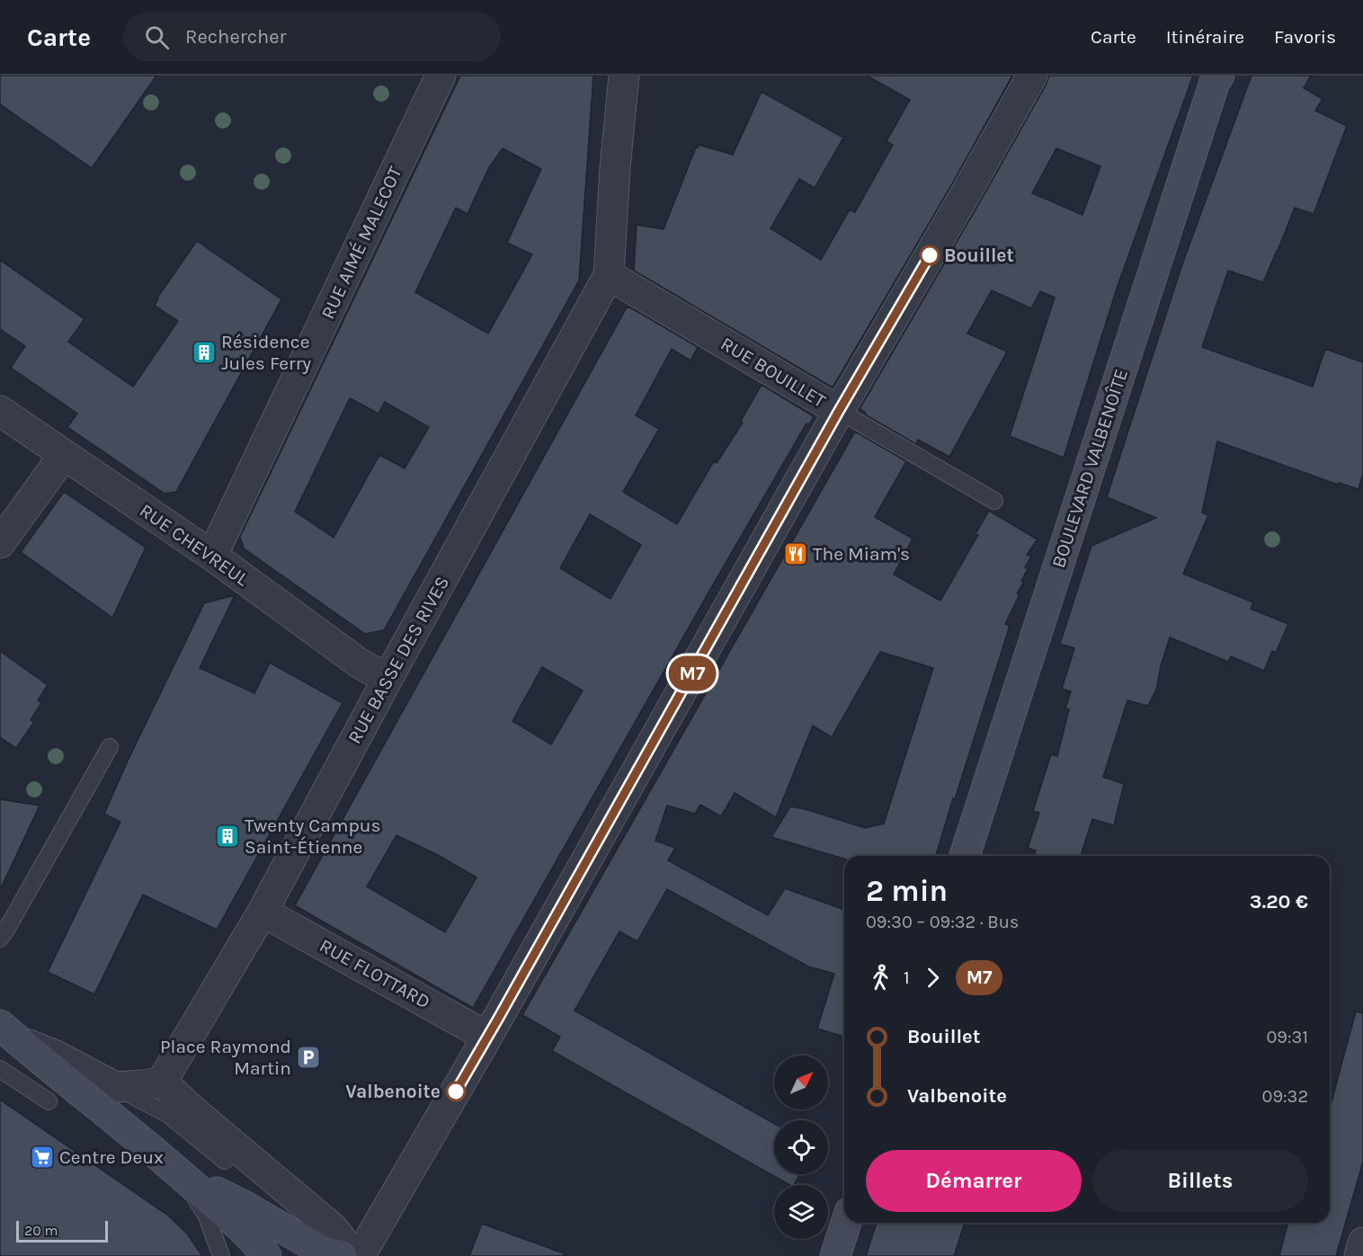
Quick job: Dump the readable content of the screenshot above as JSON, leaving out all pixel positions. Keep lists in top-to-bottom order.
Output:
{
  "streets": {
    "main road": ["BOULEVARD VALBENOÎTE"],
    "street": [
      "RUE AIMÉ MALECOT",
      "RUE BOUILLET",
      "RUE CHEVREUL",
      "RUE BASSE DES RIVES",
      "RUE FLOTTARD"
    ]
  },
  "crossings": [
    ["RUE AIMÉ MALECOT", "RUE CHEVREUL"],
    ["RUE BOUILLET", "RUE BASSE DES RIVES"],
    ["RUE CHEVREUL", "RUE BASSE DES RIVES"],
    ["RUE BASSE DES RIVES", "RUE FLOTTARD"]
  ],
  "places": {
    "other": ["Bouillet", "Valbenoite"],
    "building": ["Résidence Jules Ferry", "Twenty Campus Saint-Étienne"],
    "restaurant": ["The Miam's"],
    "parking": ["Place Raymond Martin"],
    "supermarket": ["Centre Deux"]
  },
  "lines": ["bus line M7"],
  "scale_bar": "20 m",
  "north": "top right",
  "page": {
    "header": "Carte",
    "search": "Rechercher",
    "nav": ["Carte", "Itinéraire", "Favoris"],
    "on_map": "M7",
    "heading": ["2 min", "09:30 – 09:32 · Bus", "3.20 €"],
    "legs": ["1", "M7"],
    "list": [
      {
        "name": "Bouillet",
        "value": "09:31"
      },
      {
        "name": "Valbenoite",
        "value": "09:32"
      }
    ],
    "buttons": ["Démarrer", "Billets"],
    "scale": "20 m"
  }
}
